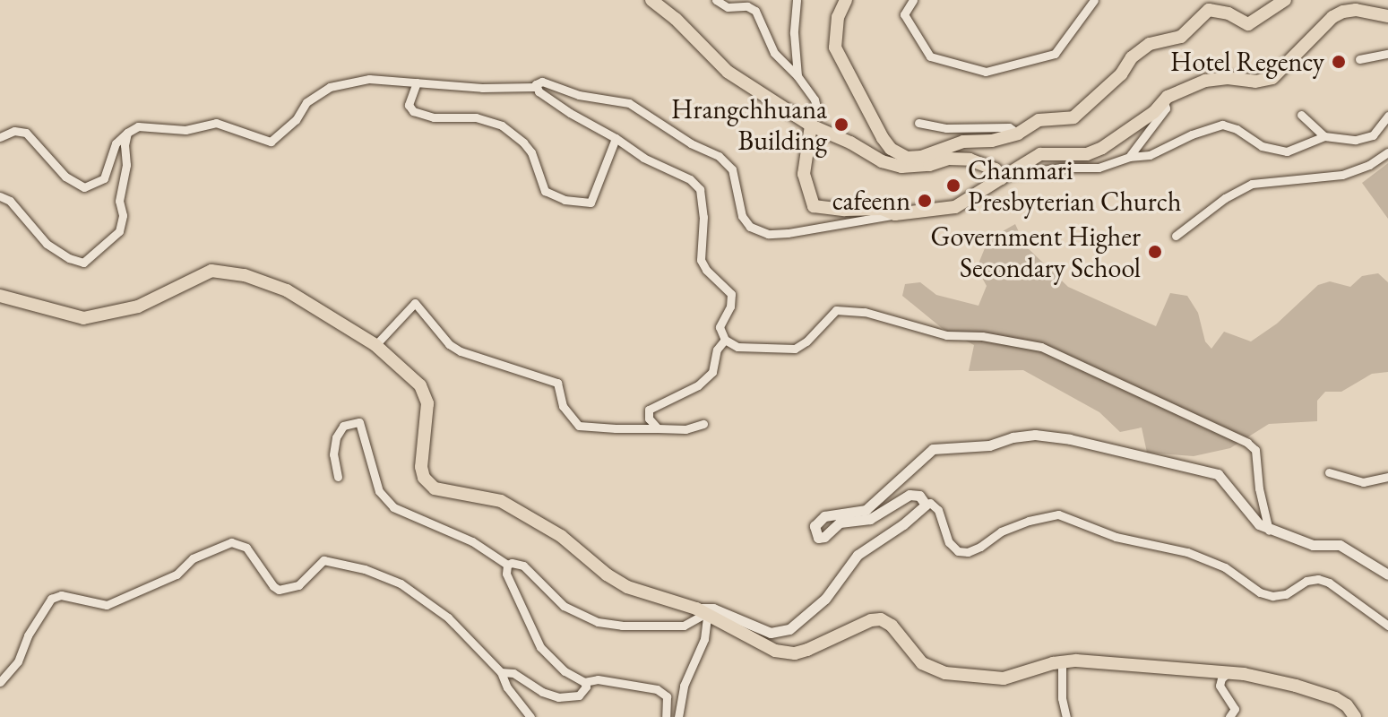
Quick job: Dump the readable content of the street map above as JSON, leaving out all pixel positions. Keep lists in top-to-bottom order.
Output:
{
  "places": [
    "Hotel Regency",
    "Hrangchhuana Building",
    "Chanmari Presbyterian Church",
    "cafeenn",
    "Government Higher Secondary School"
  ]
}
